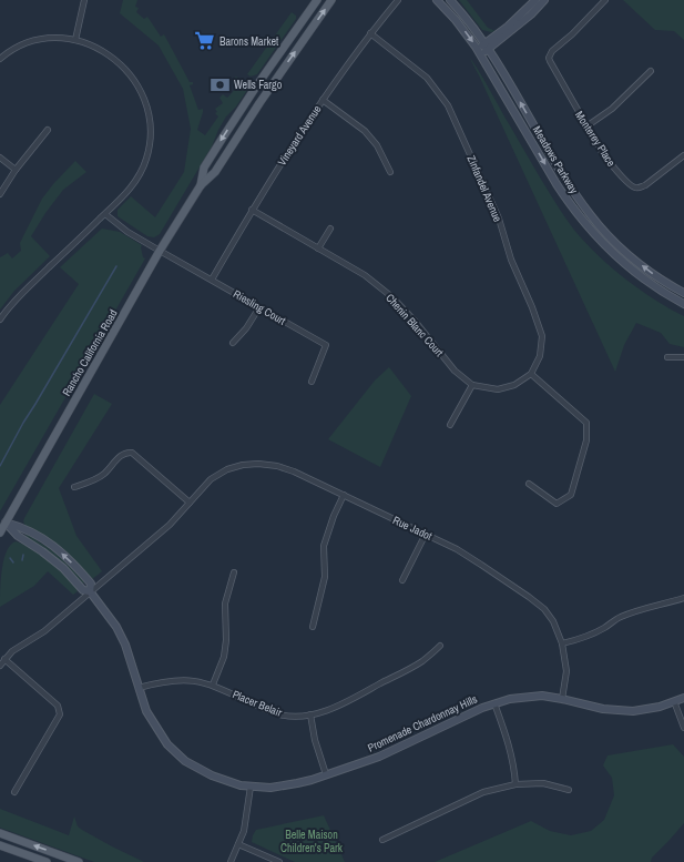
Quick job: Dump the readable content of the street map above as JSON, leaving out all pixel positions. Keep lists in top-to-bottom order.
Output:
{
  "streets": {
    "main road": ["Rancho California Road"],
    "street": [
      "Vineyard Avenue",
      "Monterey Place",
      "Meadows Parkway",
      "Zinfandel Avenue",
      "Riesling Court",
      "Chenin Blanc Court",
      "Rue Jadot",
      "Placer Belair",
      "Promenade Chardonnay Hills"
    ]
  },
  "crossings": [
    ["Vineyard Avenue", "Zinfandel Avenue"],
    ["Vineyard Avenue", "Riesling Court"],
    ["Vineyard Avenue", "Chenin Blanc Court"],
    ["Riesling Court", "Rancho California Road"],
    ["Rancho California Road", "Promenade Chardonnay Hills"],
    ["Rue Jadot", "Promenade Chardonnay Hills"],
    ["Placer Belair", "Promenade Chardonnay Hills"]
  ],
  "parks": ["Belle Maison Children's Park"],
  "places": {
    "supermarket": ["Barons Market"],
    "bank": ["Wells Fargo"]
  }
}
